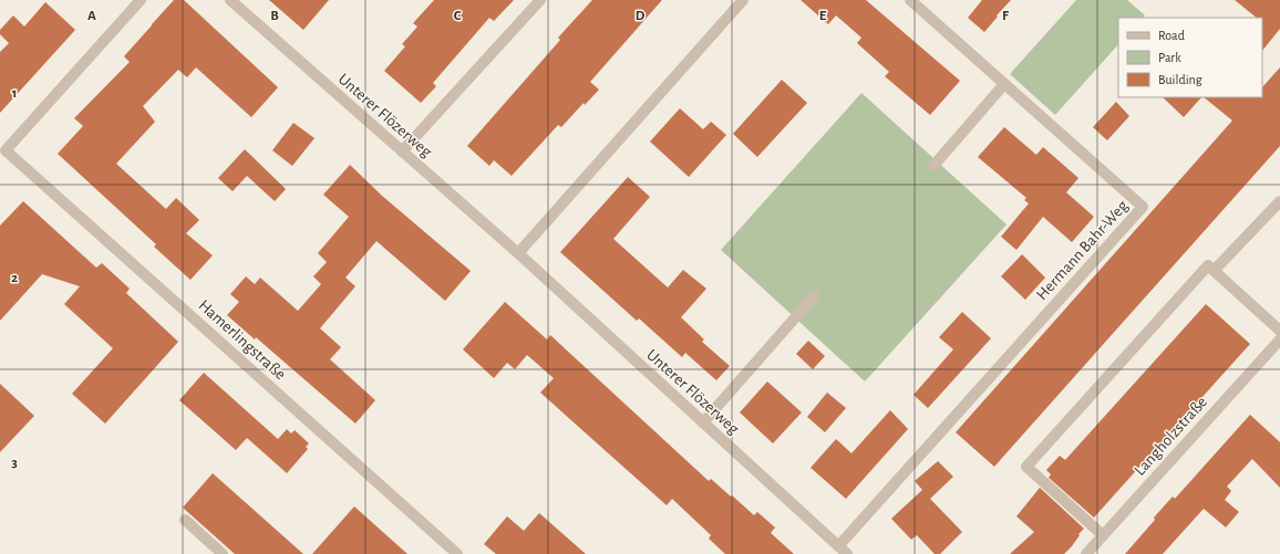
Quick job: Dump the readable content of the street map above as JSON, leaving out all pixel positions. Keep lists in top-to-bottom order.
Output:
{
  "streets": {
    "street": [
      "Unterer Flözerweg",
      "Hermann Bahr-Weg",
      "Hamerlingstraße",
      "Langholzstraße"
    ]
  },
  "crossings": [
    ["Unterer Flözerweg", "Hermann Bahr-Weg"]
  ],
  "legend": ["Road", "Park", "Building"],
  "grid": {
    "columns": [
      "A",
      "B",
      "C",
      "D",
      "E",
      "F"
    ],
    "rows": ["1", "2", "3"]
  }
}
